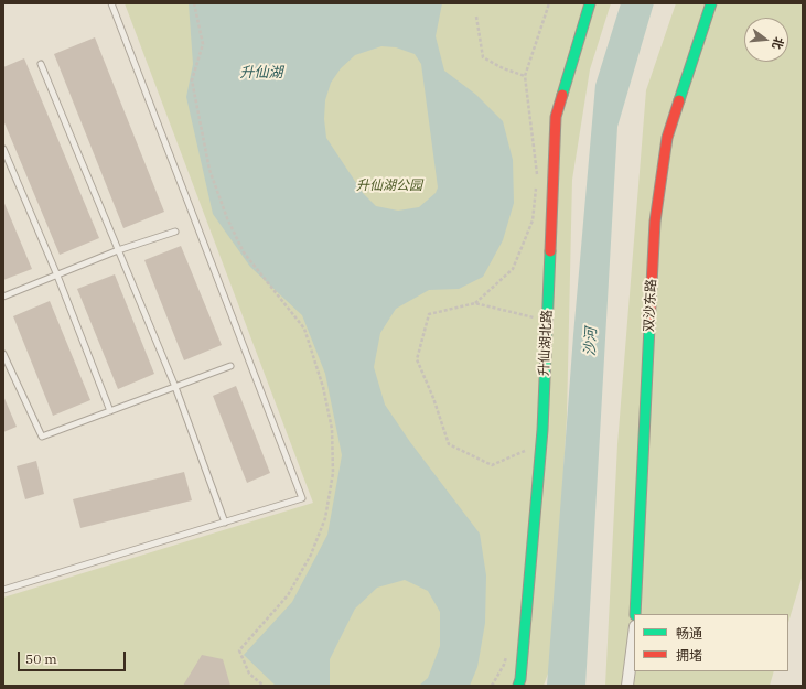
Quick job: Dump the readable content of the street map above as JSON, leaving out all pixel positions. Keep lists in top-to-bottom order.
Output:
{
  "streets": {
    "street": ["双沙东路", "升仙湖北路"]
  },
  "water": ["升仙湖", "沙河"],
  "parks": ["升仙湖公园"],
  "legend": ["畅通", "拥堵"],
  "scale_bar": "50 m",
  "north": "right"
}
